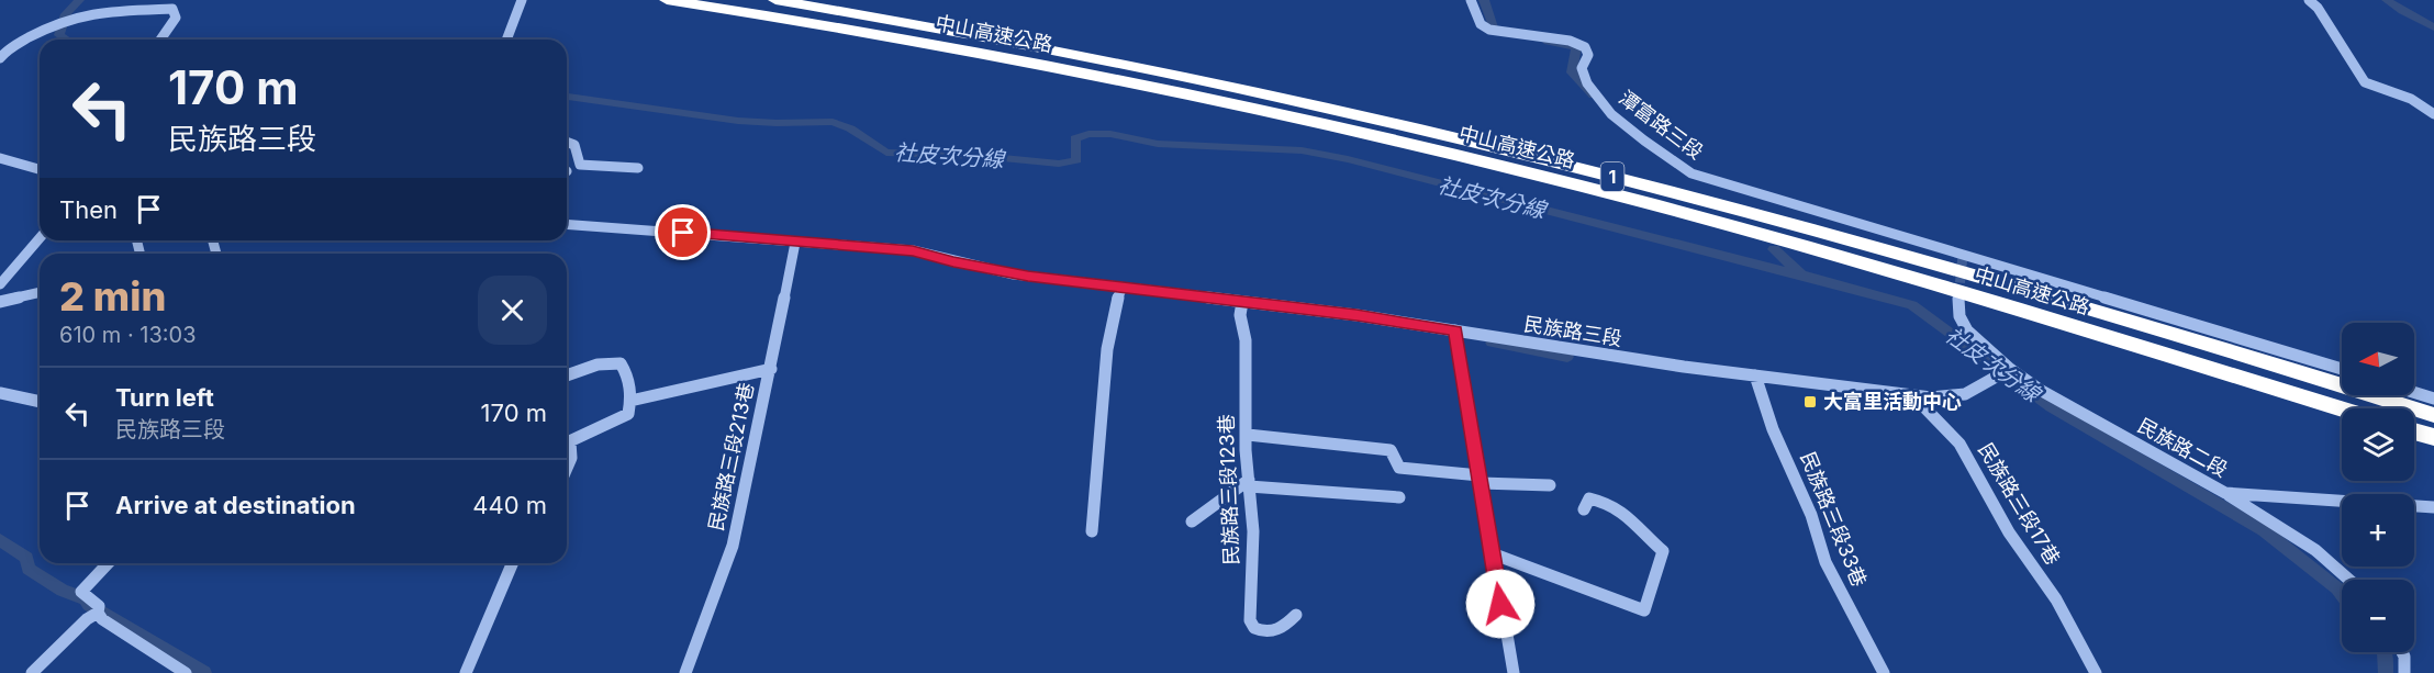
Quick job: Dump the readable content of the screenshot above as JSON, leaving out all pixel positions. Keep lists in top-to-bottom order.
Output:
{
  "streets": {
    "highway": ["中山高速公路", "1"],
    "street": [
      "潭富路三段",
      "民族路三段",
      "民族路二段",
      "民族路三段213巷",
      "民族路三段123巷",
      "民族路三段17巷",
      "民族路三段33巷"
    ]
  },
  "crossings": [
    ["民族路三段", "民族路二段"],
    ["民族路三段", "民族路三段213巷"],
    ["民族路三段", "民族路三段123巷"],
    ["民族路三段", "民族路三段17巷"],
    ["民族路三段", "民族路三段33巷"]
  ],
  "water": ["社皮次分線"],
  "places": {
    "transit": ["大富里活動中心"]
  },
  "north": "left",
  "page": {
    "turn": ["170 m", "民族路三段"],
    "then": "Then",
    "heading": ["2 min", "610 m · 13:03"],
    "map_buttons": ["+", "−"],
    "list": [
      {
        "name": "Turn left",
        "note": "民族路三段",
        "value": "170 m"
      },
      {
        "name": "Arrive at destination",
        "value": "440 m"
      }
    ]
  }
}
